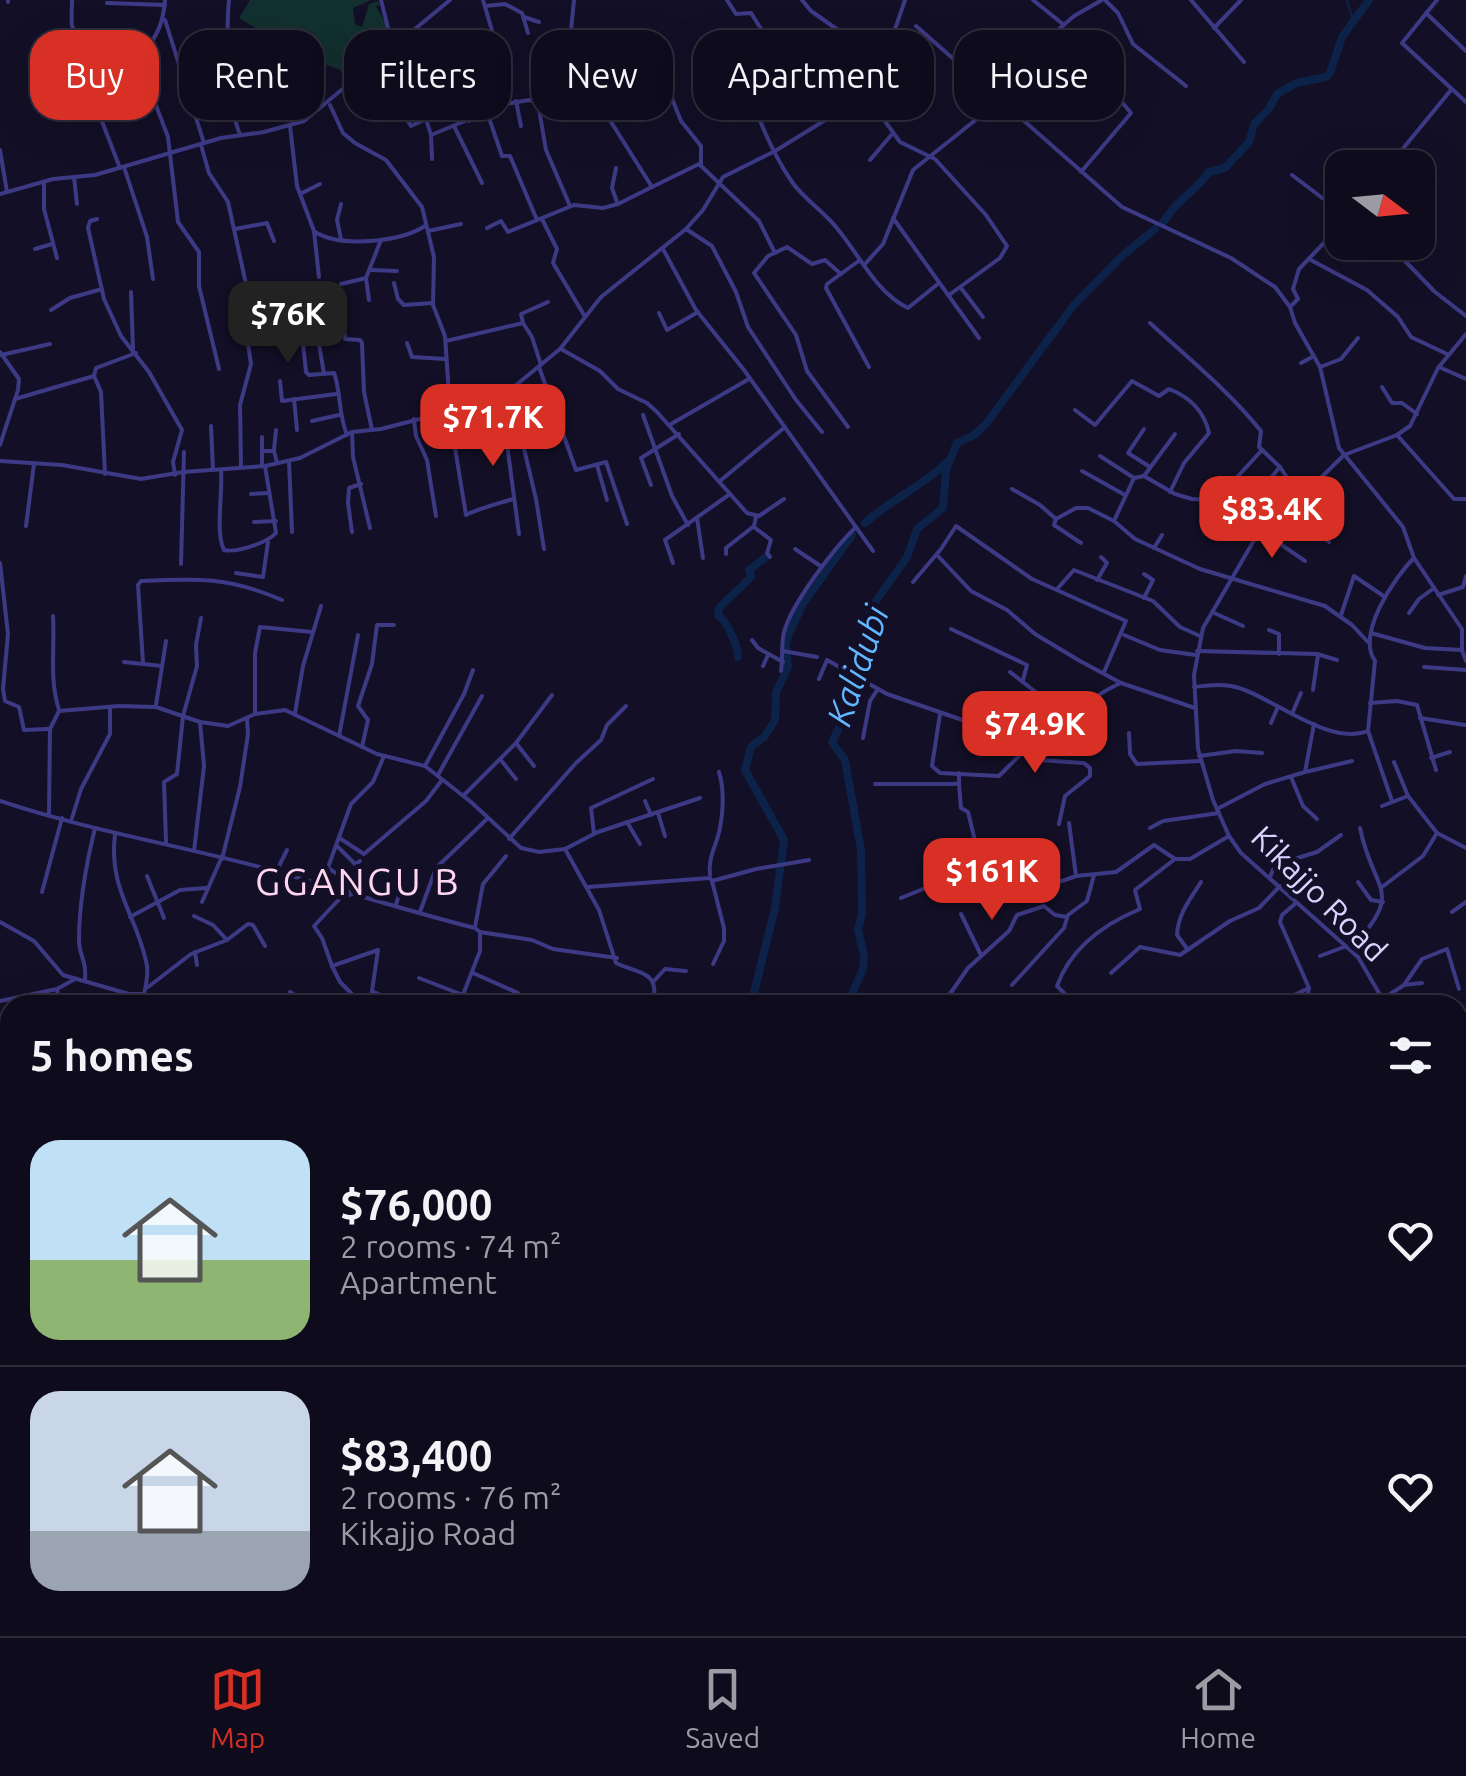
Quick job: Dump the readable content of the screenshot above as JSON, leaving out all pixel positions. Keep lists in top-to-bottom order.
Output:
{
  "streets": {
    "street": ["Kikajjo Road"]
  },
  "districts": ["GGANGU B"],
  "water": ["Kalidubi"],
  "north": "right",
  "page": {
    "chip": [
      "Buy",
      "Rent",
      "Filters",
      "New",
      "Apartment",
      "House"
    ],
    "price": [
      "$76K",
      "$71.7K",
      "$83.4K",
      "$74.9K",
      "$161K"
    ],
    "heading": "5 homes",
    "list": [
      {
        "name": "$76,000",
        "note": "2 rooms · 74 m² · Apartment"
      },
      {
        "name": "$83,400",
        "note": "2 rooms · 76 m² · Kikajjo Road"
      }
    ],
    "tabs": ["Map", "Saved", "Home"]
  }
}
